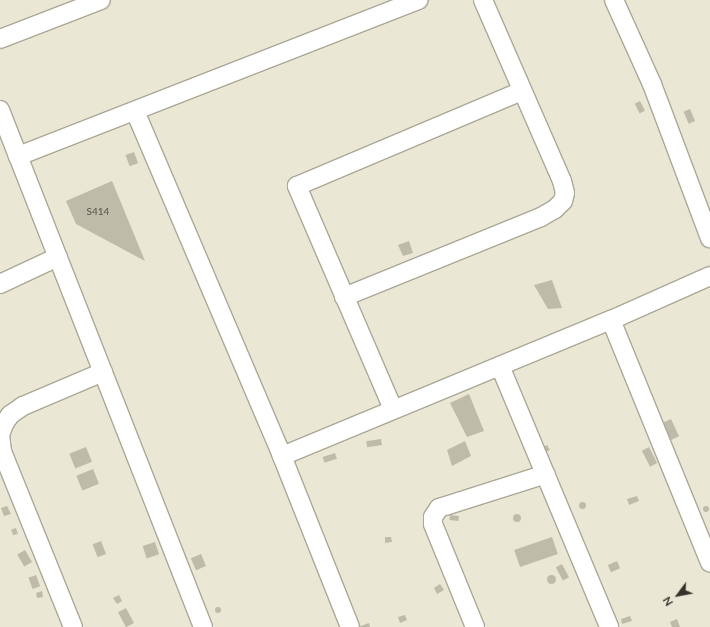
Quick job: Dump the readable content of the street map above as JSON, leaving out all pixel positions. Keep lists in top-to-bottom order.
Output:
{
  "house_numbers": ["S414"],
  "north": "bottom left"
}
